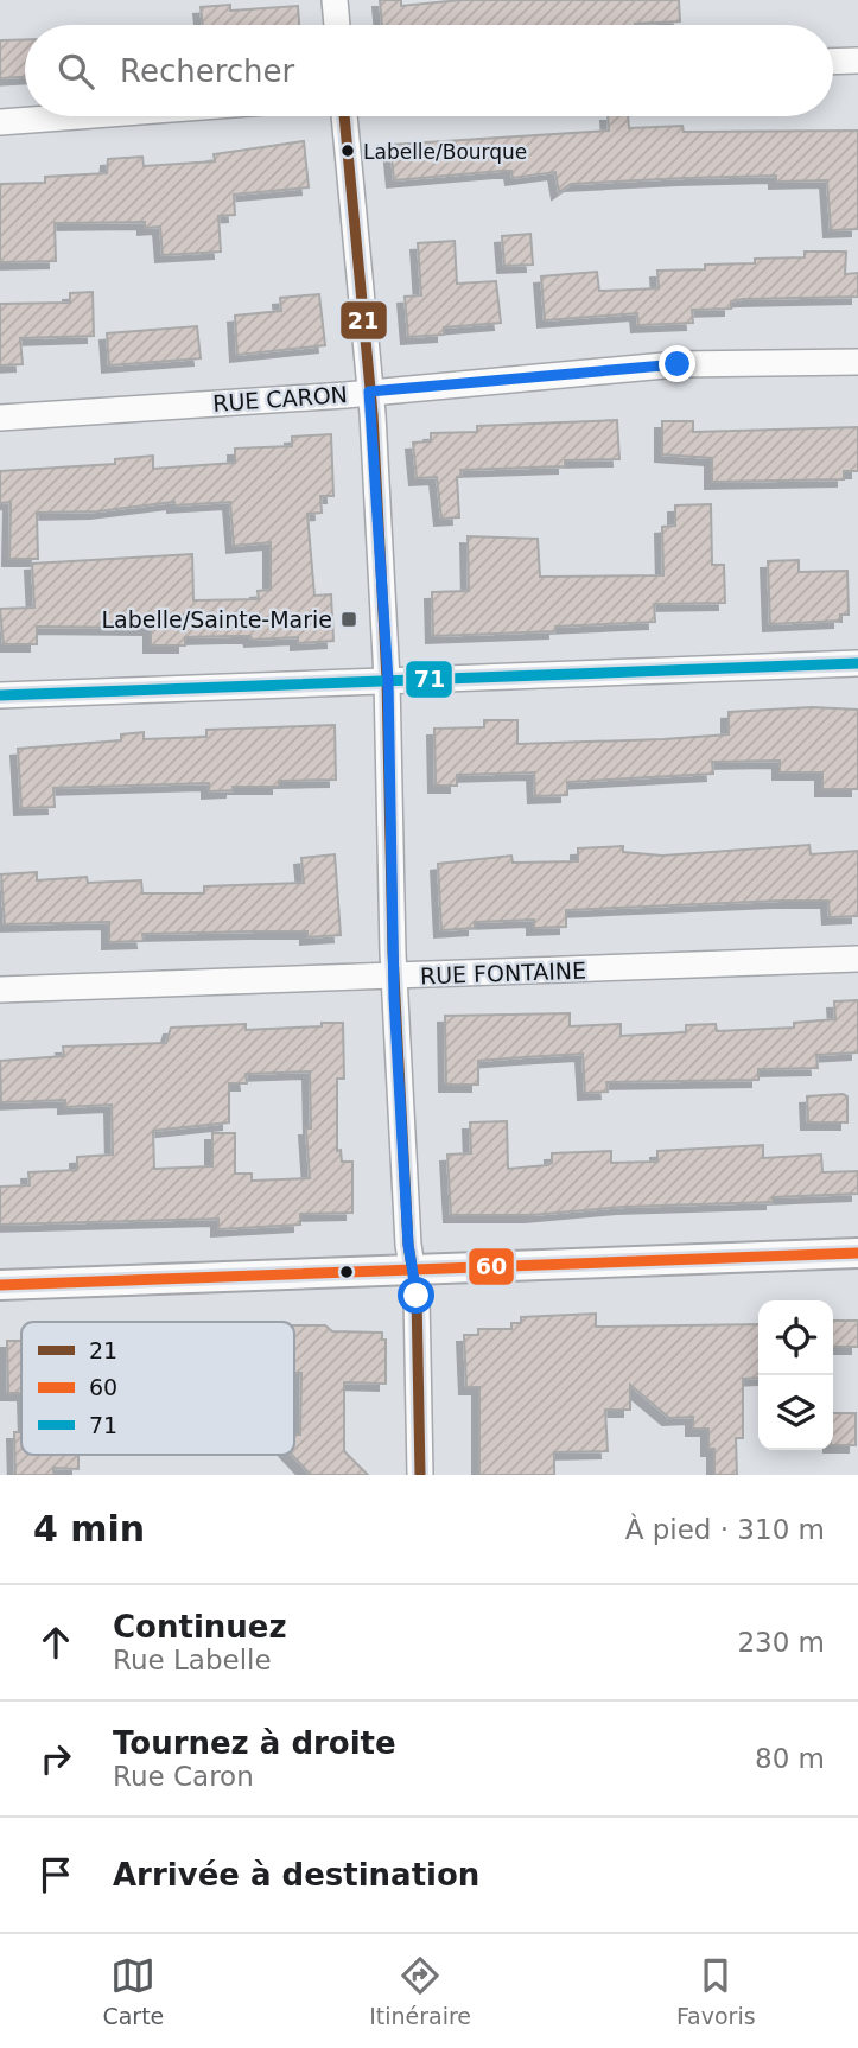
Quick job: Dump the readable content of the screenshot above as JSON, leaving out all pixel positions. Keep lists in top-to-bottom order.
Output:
{
  "streets": {
    "street": ["RUE CARON", "RUE FONTAINE"]
  },
  "places": {
    "other": ["Labelle/Bourque"],
    "transit": ["Labelle/Sainte-Marie"]
  },
  "lines": ["transit line 21", "transit line 71", "transit line 60"],
  "legend": ["21", "60", "71"],
  "page": {
    "search": "Rechercher",
    "heading": ["4 min", "À pied · 310 m"],
    "list": [
      ["Continuez", "Rue Labelle", "230 m"],
      ["Tournez à droite", "Rue Caron", "80 m"],
      "Arrivée à destination"
    ],
    "nav": ["Carte", "Itinéraire", "Favoris"]
  }
}
